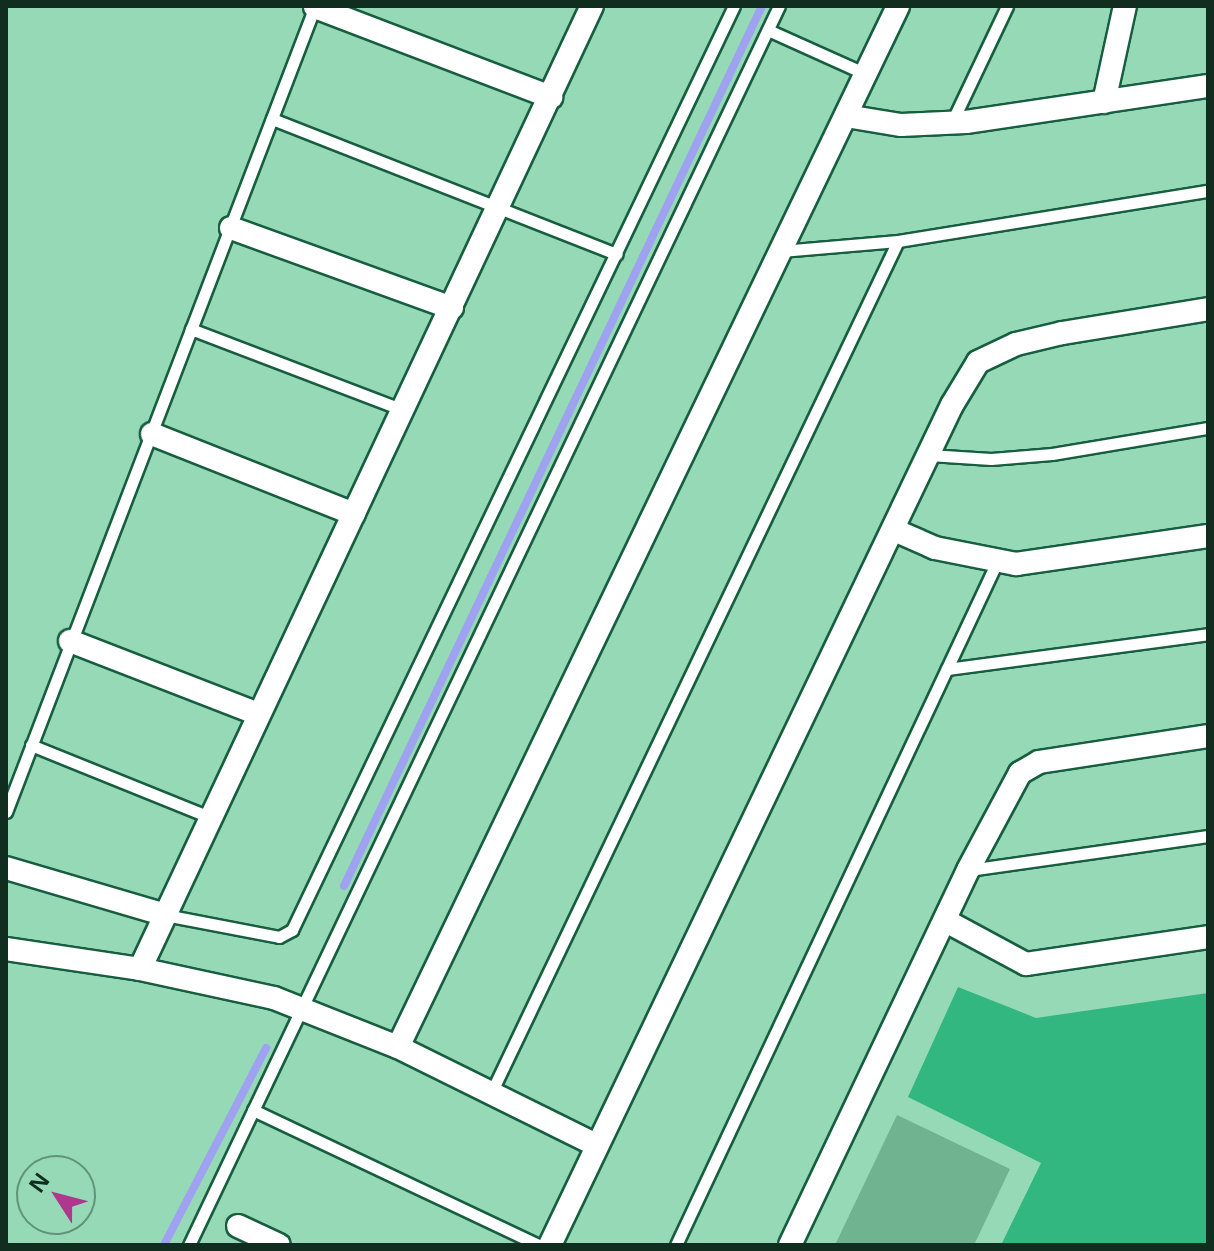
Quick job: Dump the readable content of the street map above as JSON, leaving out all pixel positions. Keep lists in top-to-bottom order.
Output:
{
  "north": "top left"
}
